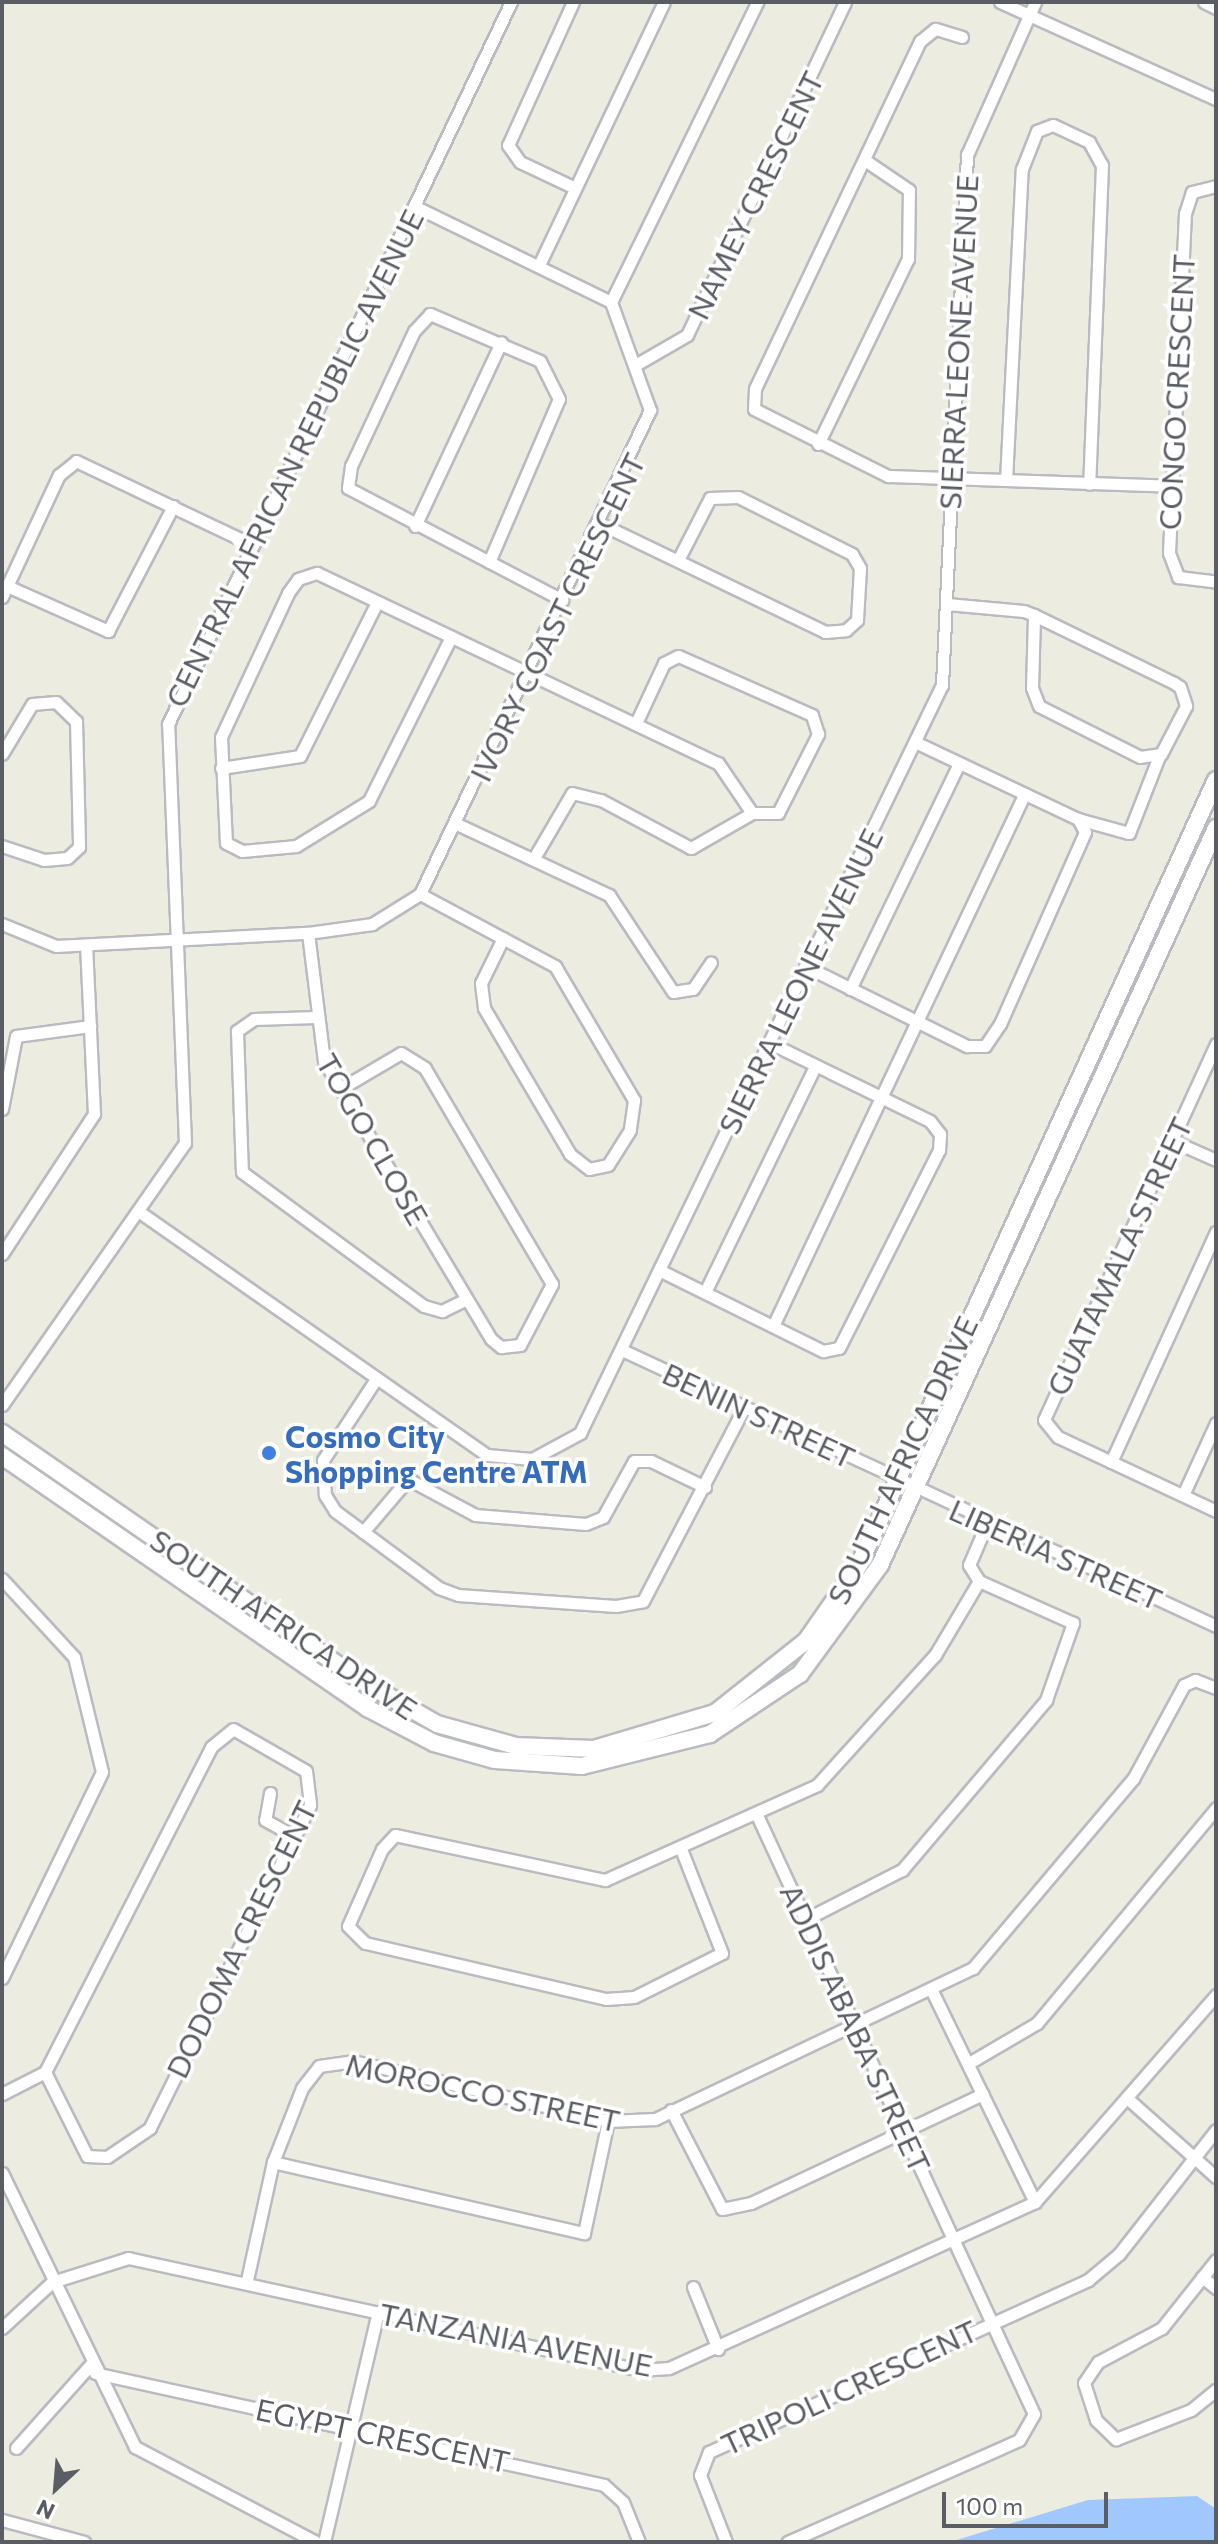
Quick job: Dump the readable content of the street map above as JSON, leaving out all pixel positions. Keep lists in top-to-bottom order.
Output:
{
  "streets": {
    "street": [
      "NAMEY CRESCENT",
      "SIERRA LEONE AVENUE",
      "CONGO CRESCENT",
      "CENTRAL AFRICAN REPUBLIC AVENUE",
      "IVORY COAST CRESCENT",
      "TOGO CLOSE",
      "GUATAMALA STREET",
      "BENIN STREET",
      "SOUTH AFRICA DRIVE",
      "LIBERIA STREET",
      "DODOMA CRESCENT",
      "ADDIS ABABA STREET",
      "MOROCCO STREET",
      "TANZANIA AVENUE",
      "TRIPOLI CRESCENT",
      "EGYPT CRESCENT"
    ]
  },
  "crossings": [
    ["NAMEY CRESCENT", "IVORY COAST CRESCENT"],
    ["SIERRA LEONE AVENUE", "CENTRAL AFRICAN REPUBLIC AVENUE"],
    ["SIERRA LEONE AVENUE", "BENIN STREET"],
    ["CENTRAL AFRICAN REPUBLIC AVENUE", "IVORY COAST CRESCENT"],
    ["IVORY COAST CRESCENT", "TOGO CLOSE"],
    ["BENIN STREET", "SOUTH AFRICA DRIVE"],
    ["BENIN STREET", "LIBERIA STREET"],
    ["SOUTH AFRICA DRIVE", "LIBERIA STREET"],
    ["ADDIS ABABA STREET", "MOROCCO STREET"],
    ["ADDIS ABABA STREET", "TANZANIA AVENUE"],
    ["ADDIS ABABA STREET", "TRIPOLI CRESCENT"],
    ["MOROCCO STREET", "TANZANIA AVENUE"]
  ],
  "places": ["Cosmo City Shopping Centre ATM"],
  "scale_bar": "100 m",
  "north": "bottom left"
}
